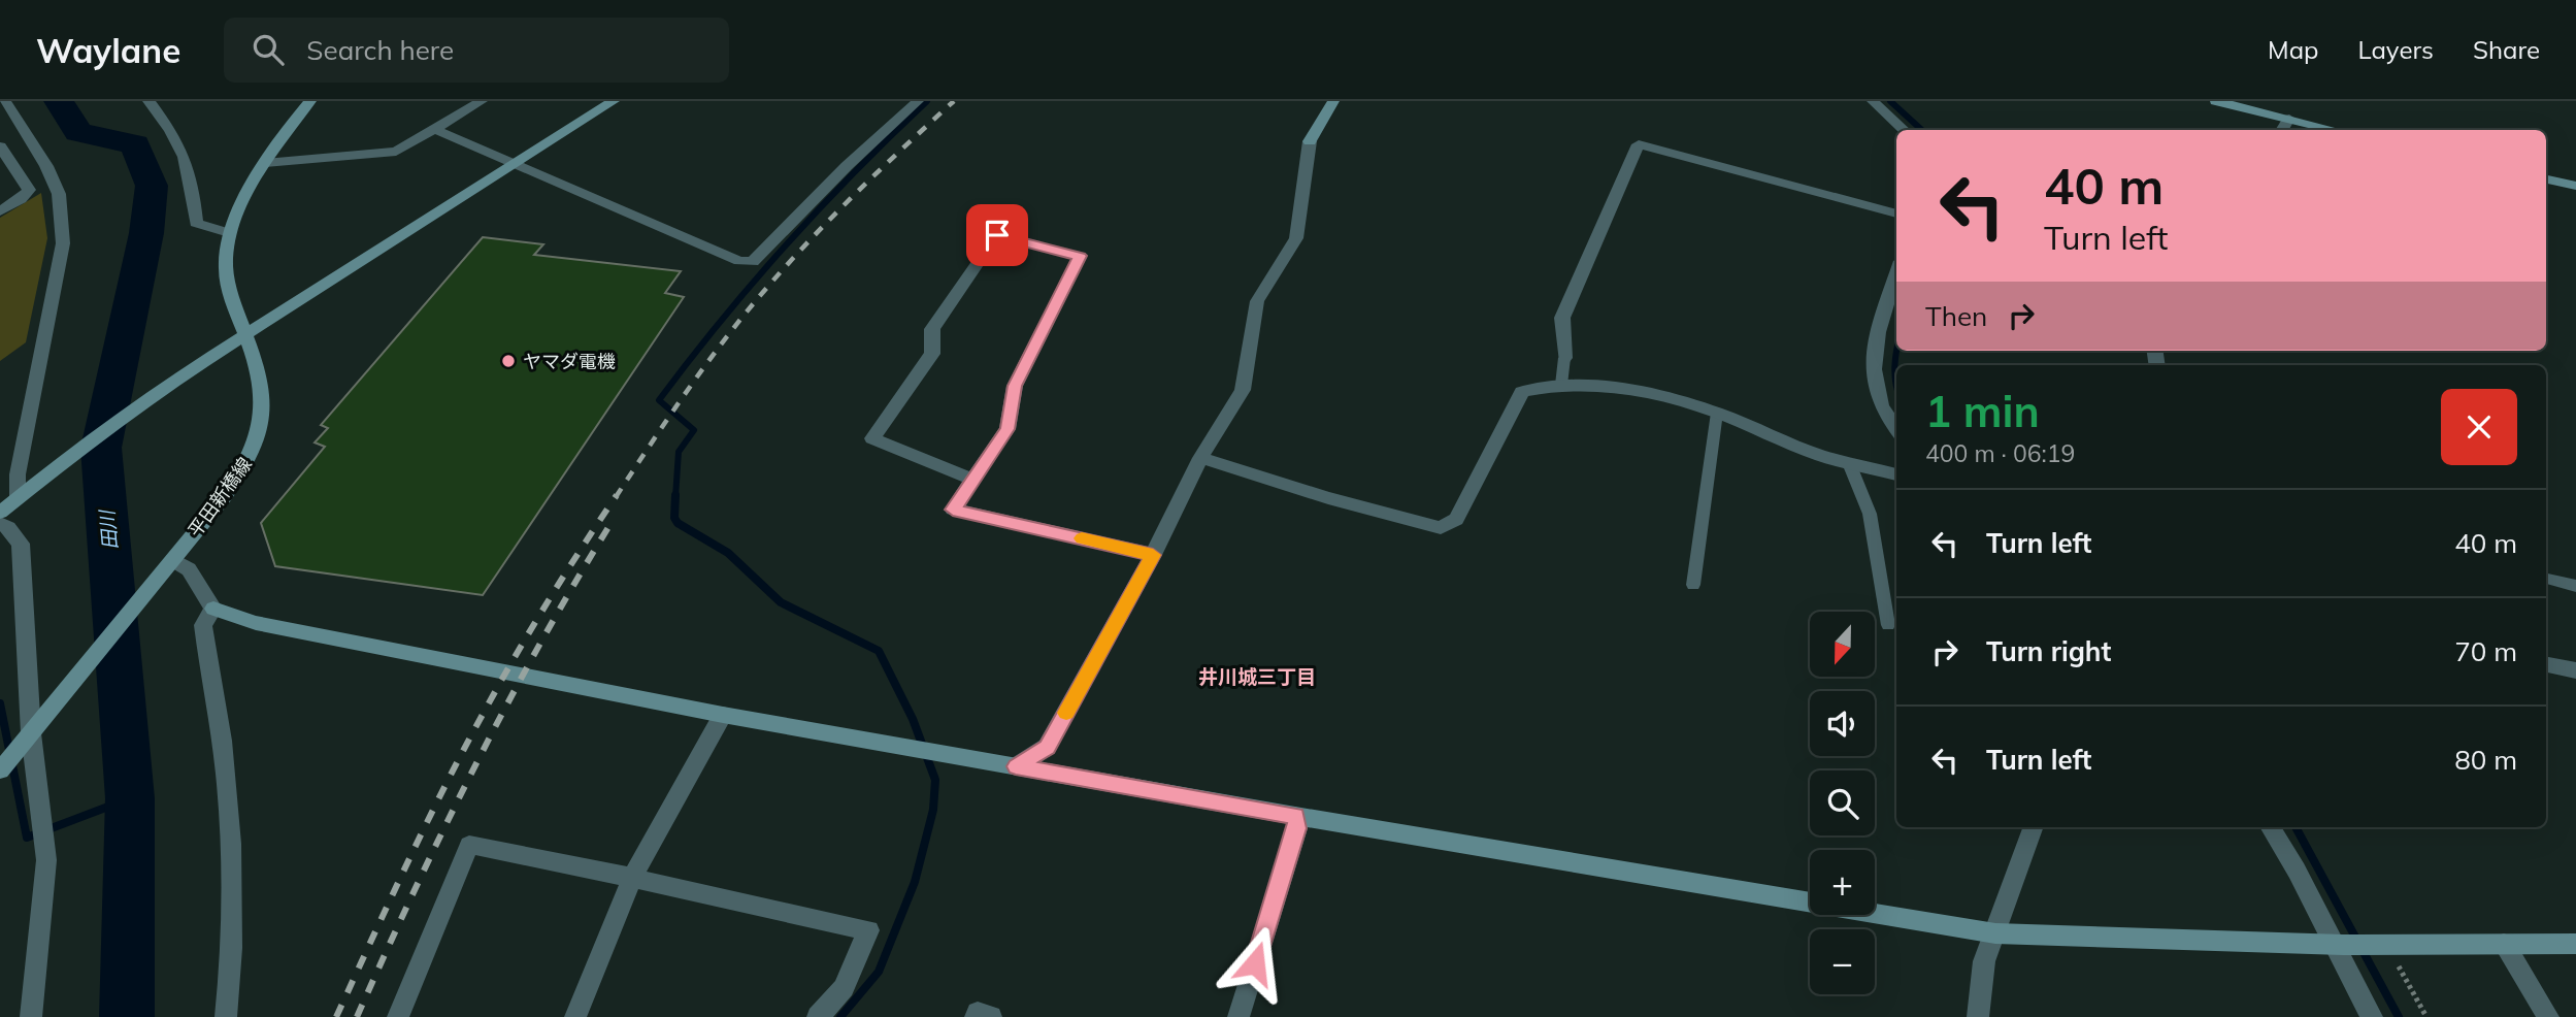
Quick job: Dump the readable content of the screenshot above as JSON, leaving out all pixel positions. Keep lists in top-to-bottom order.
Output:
{
  "streets": {
    "street": ["平田新橋線"]
  },
  "districts": ["井川城三丁目"],
  "water": ["田川"],
  "places": ["ヤマダ電機"],
  "north": "bottom",
  "page": {
    "header": "Waylane",
    "search": "Search here",
    "nav": ["Map", "Layers", "Share"],
    "turn": ["40 m", "Turn left"],
    "then": "Then",
    "heading": ["1 min", "400 m · 06:19"],
    "list": [
      {
        "name": "Turn left",
        "value": "40 m"
      },
      {
        "name": "Turn right",
        "value": "70 m"
      },
      {
        "name": "Turn left",
        "value": "80 m"
      }
    ],
    "map_buttons": ["+", "−"]
  }
}
